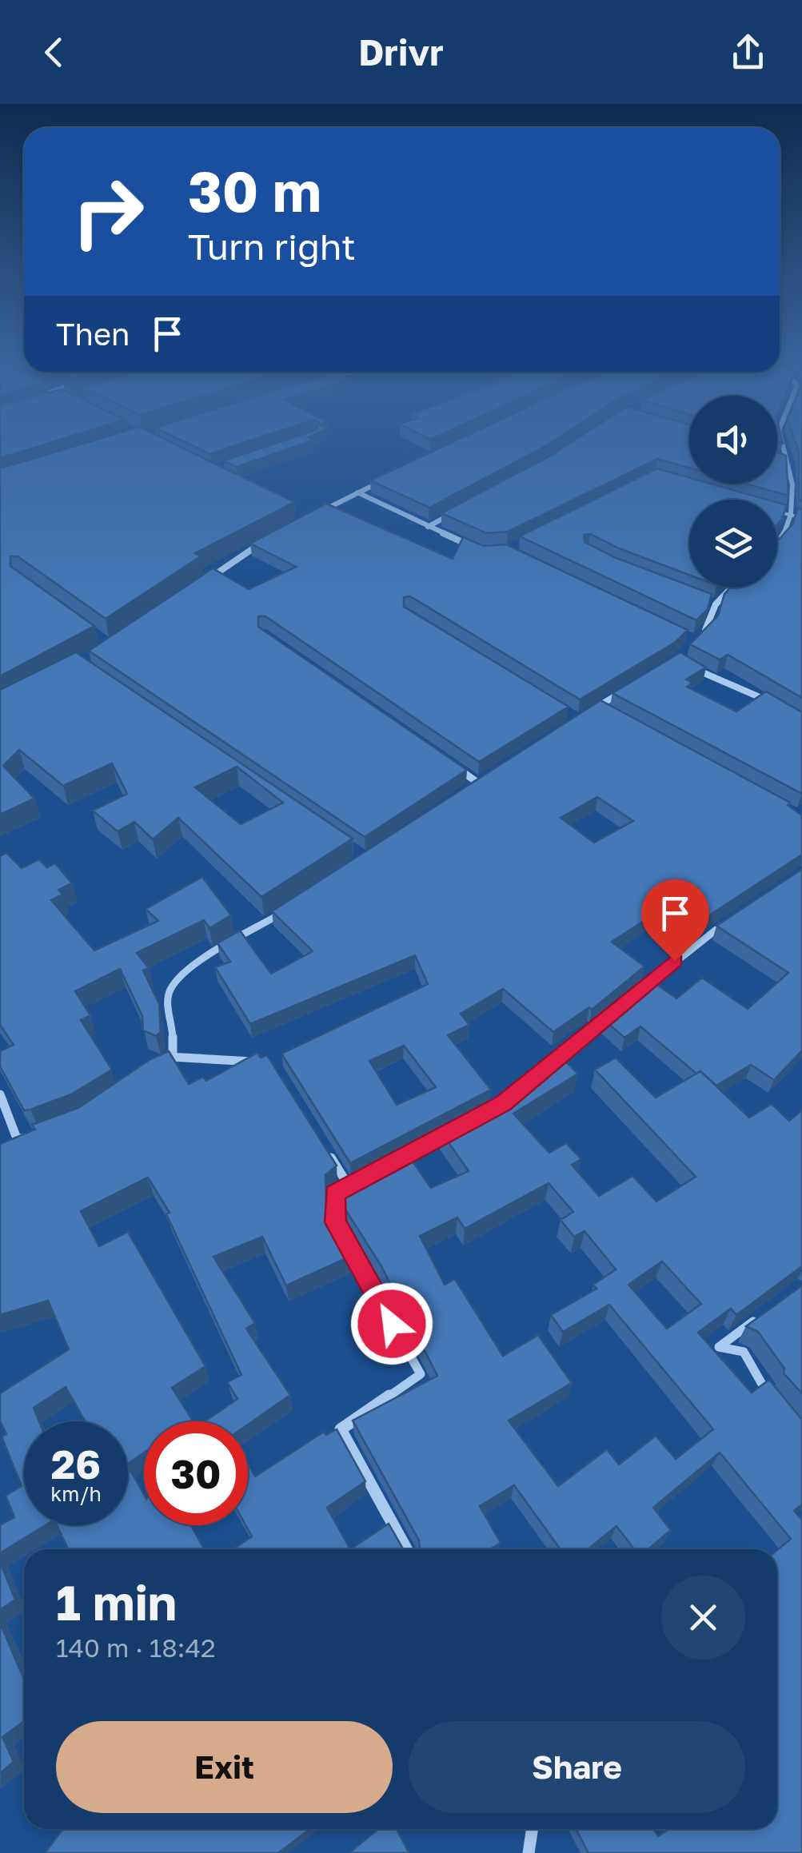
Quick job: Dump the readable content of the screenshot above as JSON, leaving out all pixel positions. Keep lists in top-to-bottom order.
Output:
{
  "page": {
    "header": "Drivr",
    "turn": ["30 m", "Turn right"],
    "then": "Then",
    "speed": "26 km/h",
    "limit": "30",
    "heading": ["1 min", "140 m · 18:42"],
    "buttons": ["Exit", "Share"]
  }
}
